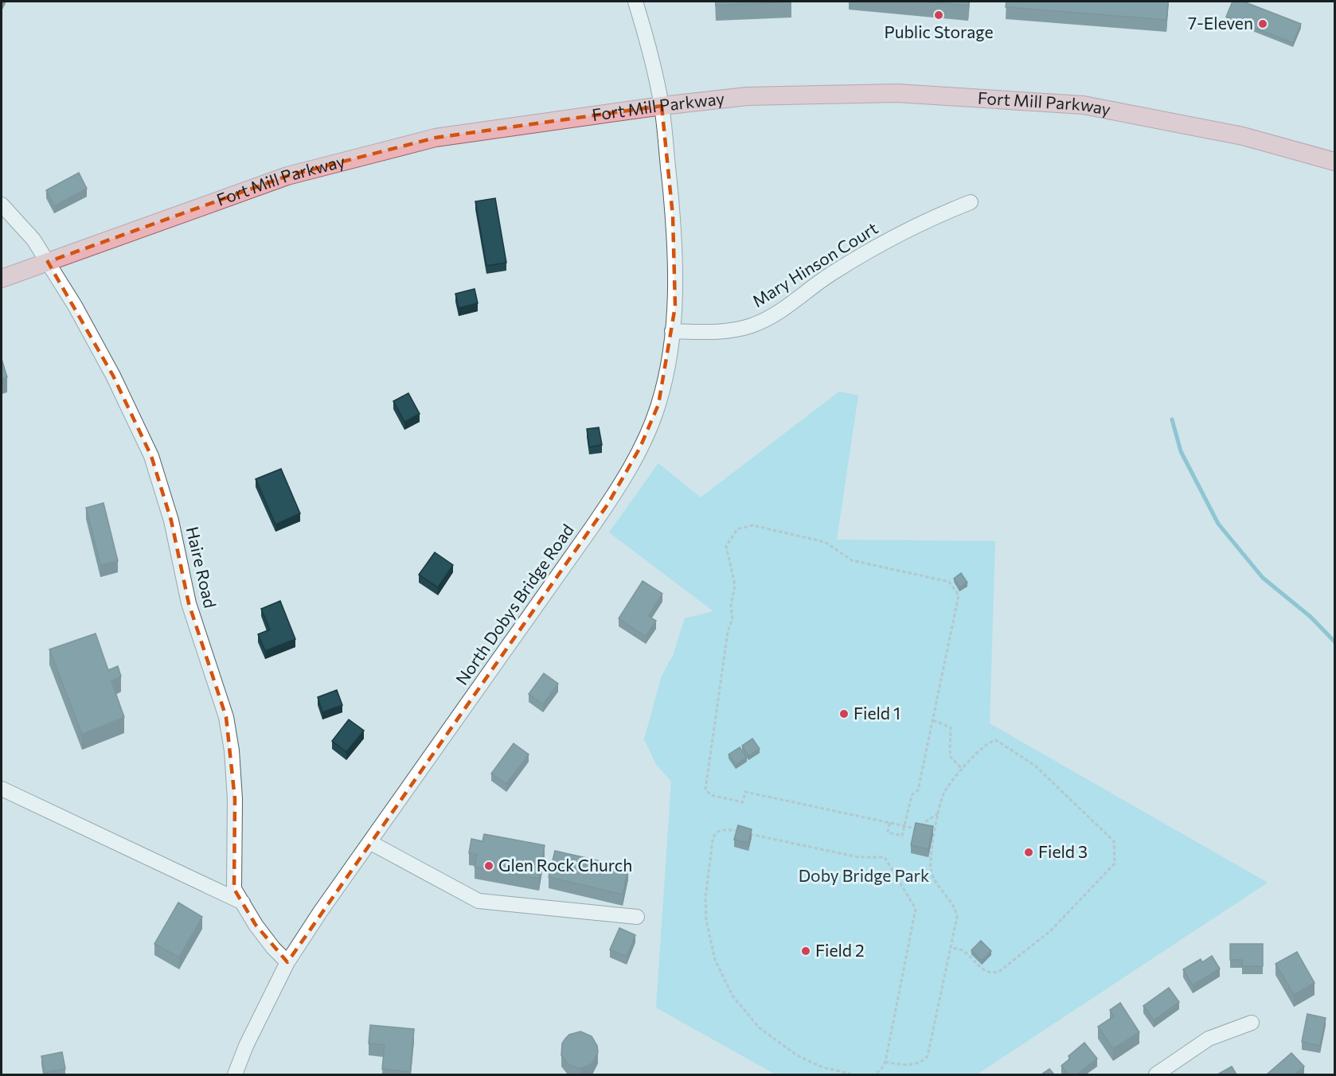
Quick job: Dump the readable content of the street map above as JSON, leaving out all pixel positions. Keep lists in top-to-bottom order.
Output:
{
  "streets": {
    "main road": ["Fort Mill Parkway"],
    "street": ["Mary Hinson Court", "Haire Road", "North Dobys Bridge Road"]
  },
  "crossings": [
    ["Fort Mill Parkway", "Haire Road"],
    ["Fort Mill Parkway", "North Dobys Bridge Road"],
    ["Mary Hinson Court", "North Dobys Bridge Road"],
    ["Haire Road", "North Dobys Bridge Road"]
  ],
  "parks": ["Doby Bridge Park"],
  "places": [
    "Public Storage",
    "7-Eleven",
    "Field 1",
    "Field 3",
    "Glen Rock Church",
    "Field 2"
  ]
}
